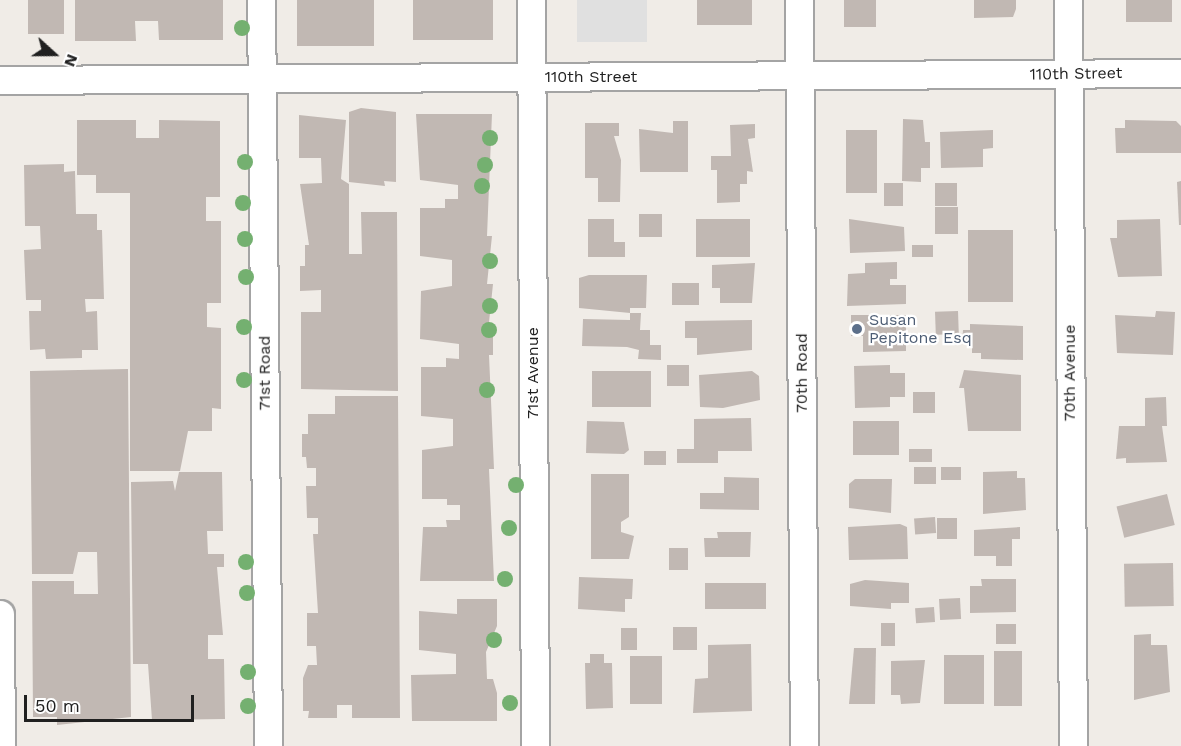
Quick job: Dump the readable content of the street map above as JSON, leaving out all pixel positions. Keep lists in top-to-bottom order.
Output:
{
  "streets": {
    "street": [
      "110th Street",
      "71st Road",
      "71st Avenue",
      "70th Road",
      "70th Avenue"
    ]
  },
  "crossings": [
    ["110th Street", "71st Road"],
    ["110th Street", "71st Avenue"],
    ["110th Street", "70th Road"],
    ["110th Street", "70th Avenue"]
  ],
  "places": ["Susan Pepitone Esq"],
  "scale_bar": "50 m",
  "north": "right"
}
